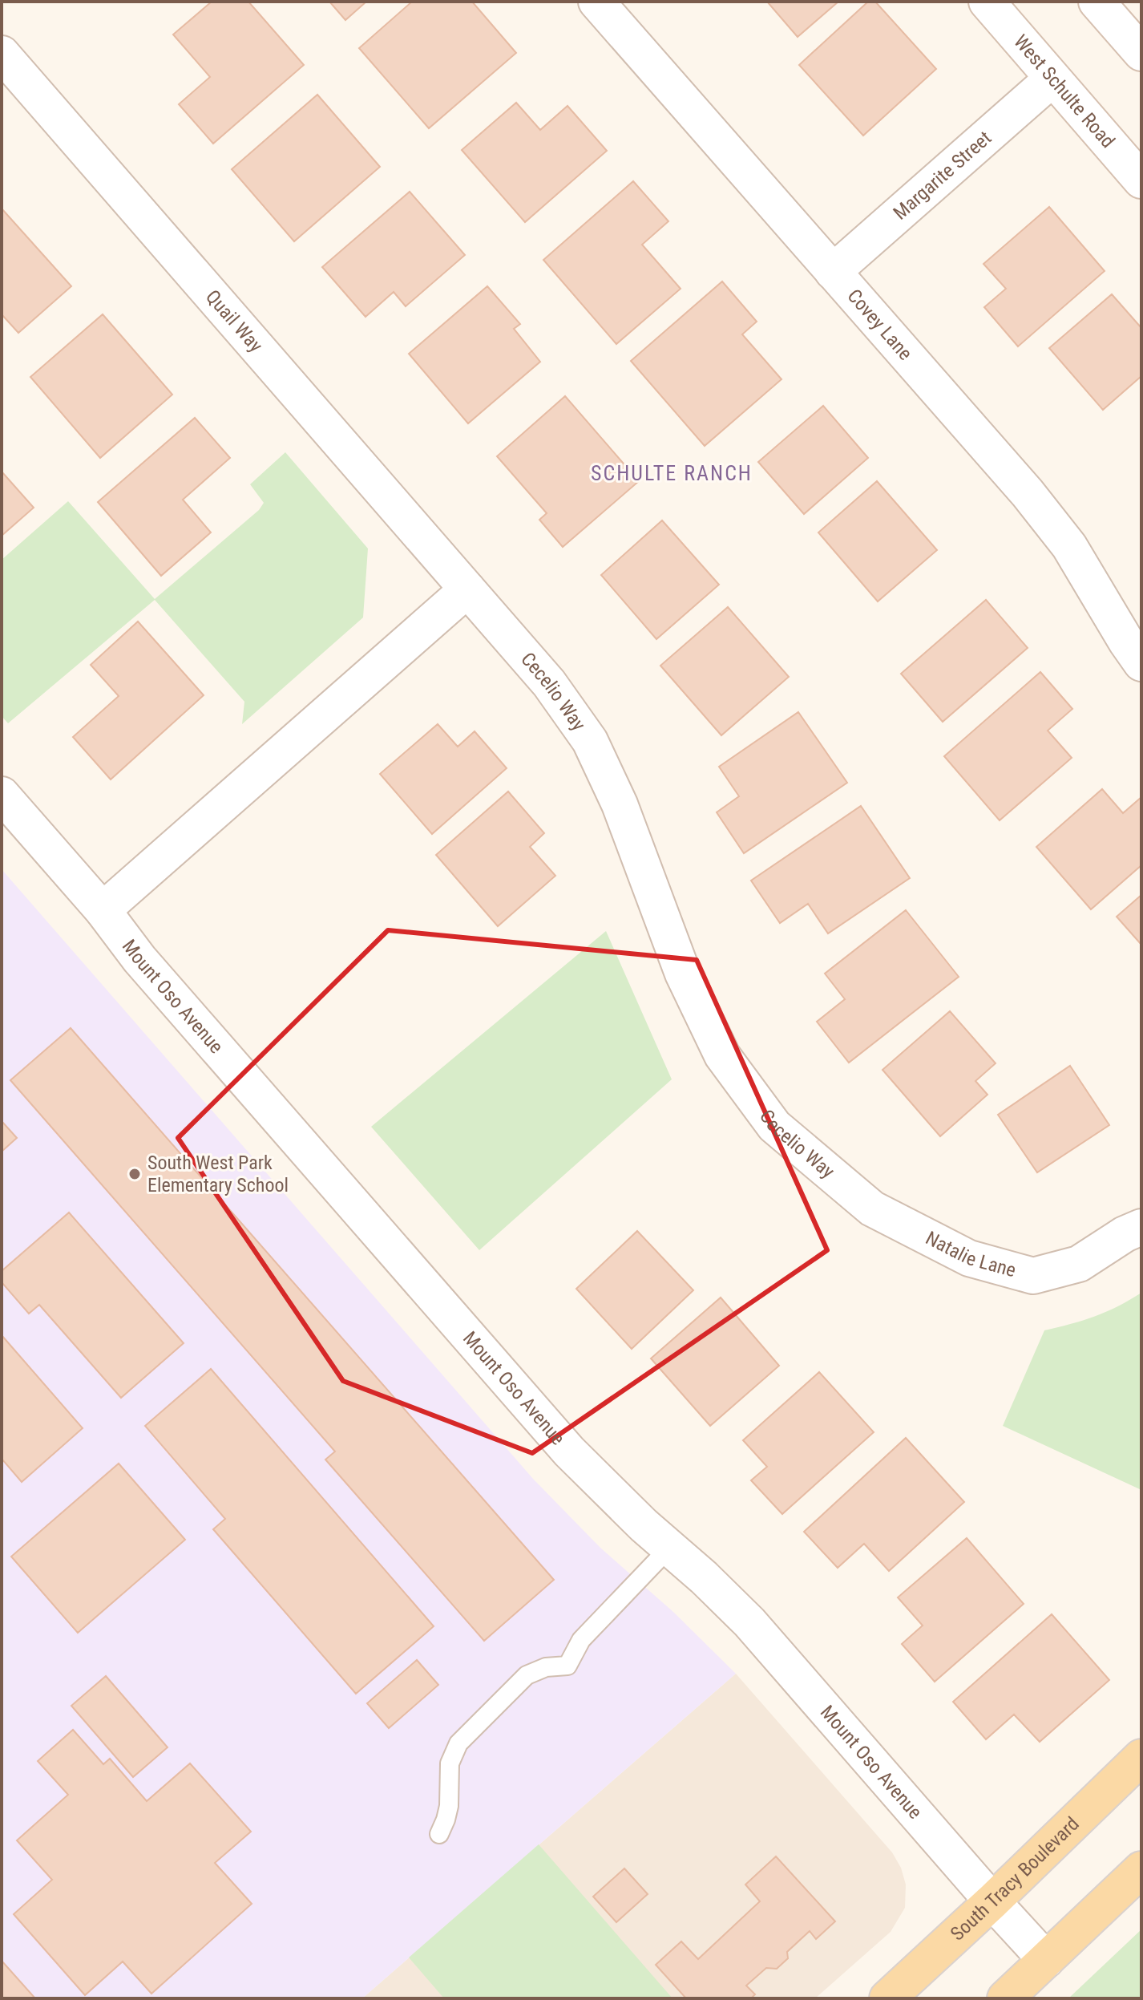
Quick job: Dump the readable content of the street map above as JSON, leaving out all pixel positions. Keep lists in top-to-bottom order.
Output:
{
  "streets": {
    "main road": ["South Tracy Boulevard"],
    "street": [
      "West Schulte Road",
      "Margarite Street",
      "Quail Way",
      "Covey Lane",
      "Cecelio Way",
      "Mount Oso Avenue",
      "Natalie Lane"
    ]
  },
  "crossings": [
    ["West Schulte Road", "Margarite Street"],
    ["Margarite Street", "Covey Lane"],
    ["Quail Way", "Cecelio Way"],
    ["Cecelio Way", "Natalie Lane"],
    ["Mount Oso Avenue", "South Tracy Boulevard"]
  ],
  "districts": ["SCHULTE RANCH"],
  "places": ["South West Park Elementary School"]
}
